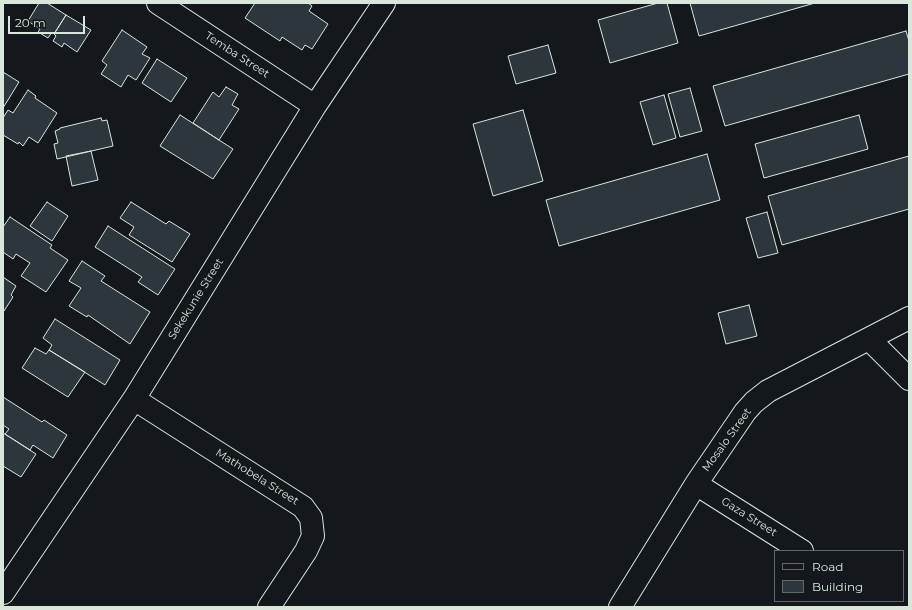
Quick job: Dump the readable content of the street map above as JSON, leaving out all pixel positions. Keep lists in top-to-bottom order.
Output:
{
  "streets": {
    "street": [
      "Temba Street",
      "Sekekunie Street",
      "Mosalo Street",
      "Mathobela Street",
      "Gaza Street"
    ]
  },
  "crossings": [
    ["Temba Street", "Sekekunie Street"],
    ["Sekekunie Street", "Mathobela Street"],
    ["Mosalo Street", "Gaza Street"]
  ],
  "legend": ["Road", "Building"],
  "scale_bar": "20 m"
}
